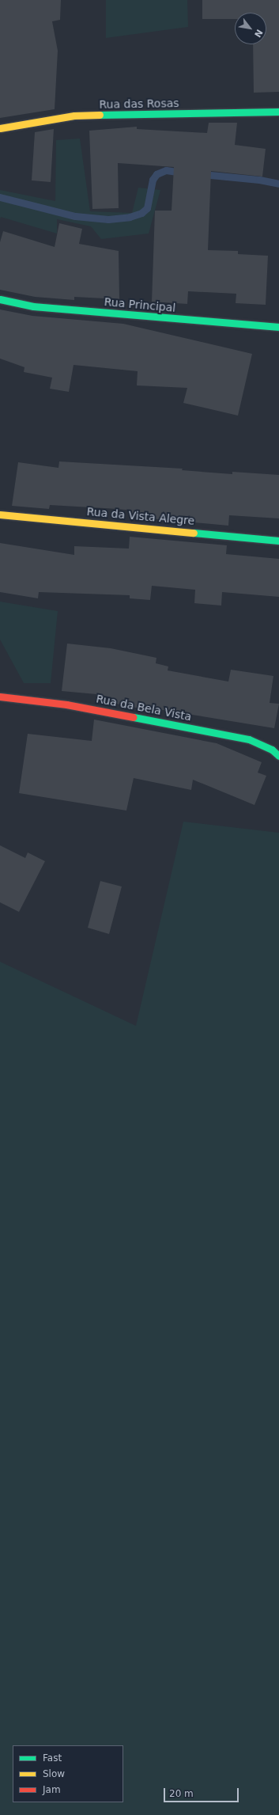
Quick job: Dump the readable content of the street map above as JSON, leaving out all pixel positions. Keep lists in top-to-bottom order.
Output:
{
  "streets": {
    "street": [
      "Rua das Rosas",
      "Rua Principal",
      "Rua da Vista Alegre",
      "Rua da Bela Vista"
    ]
  },
  "legend": ["Fast", "Slow", "Jam"],
  "scale_bar": "20 m",
  "north": "bottom right"
}
